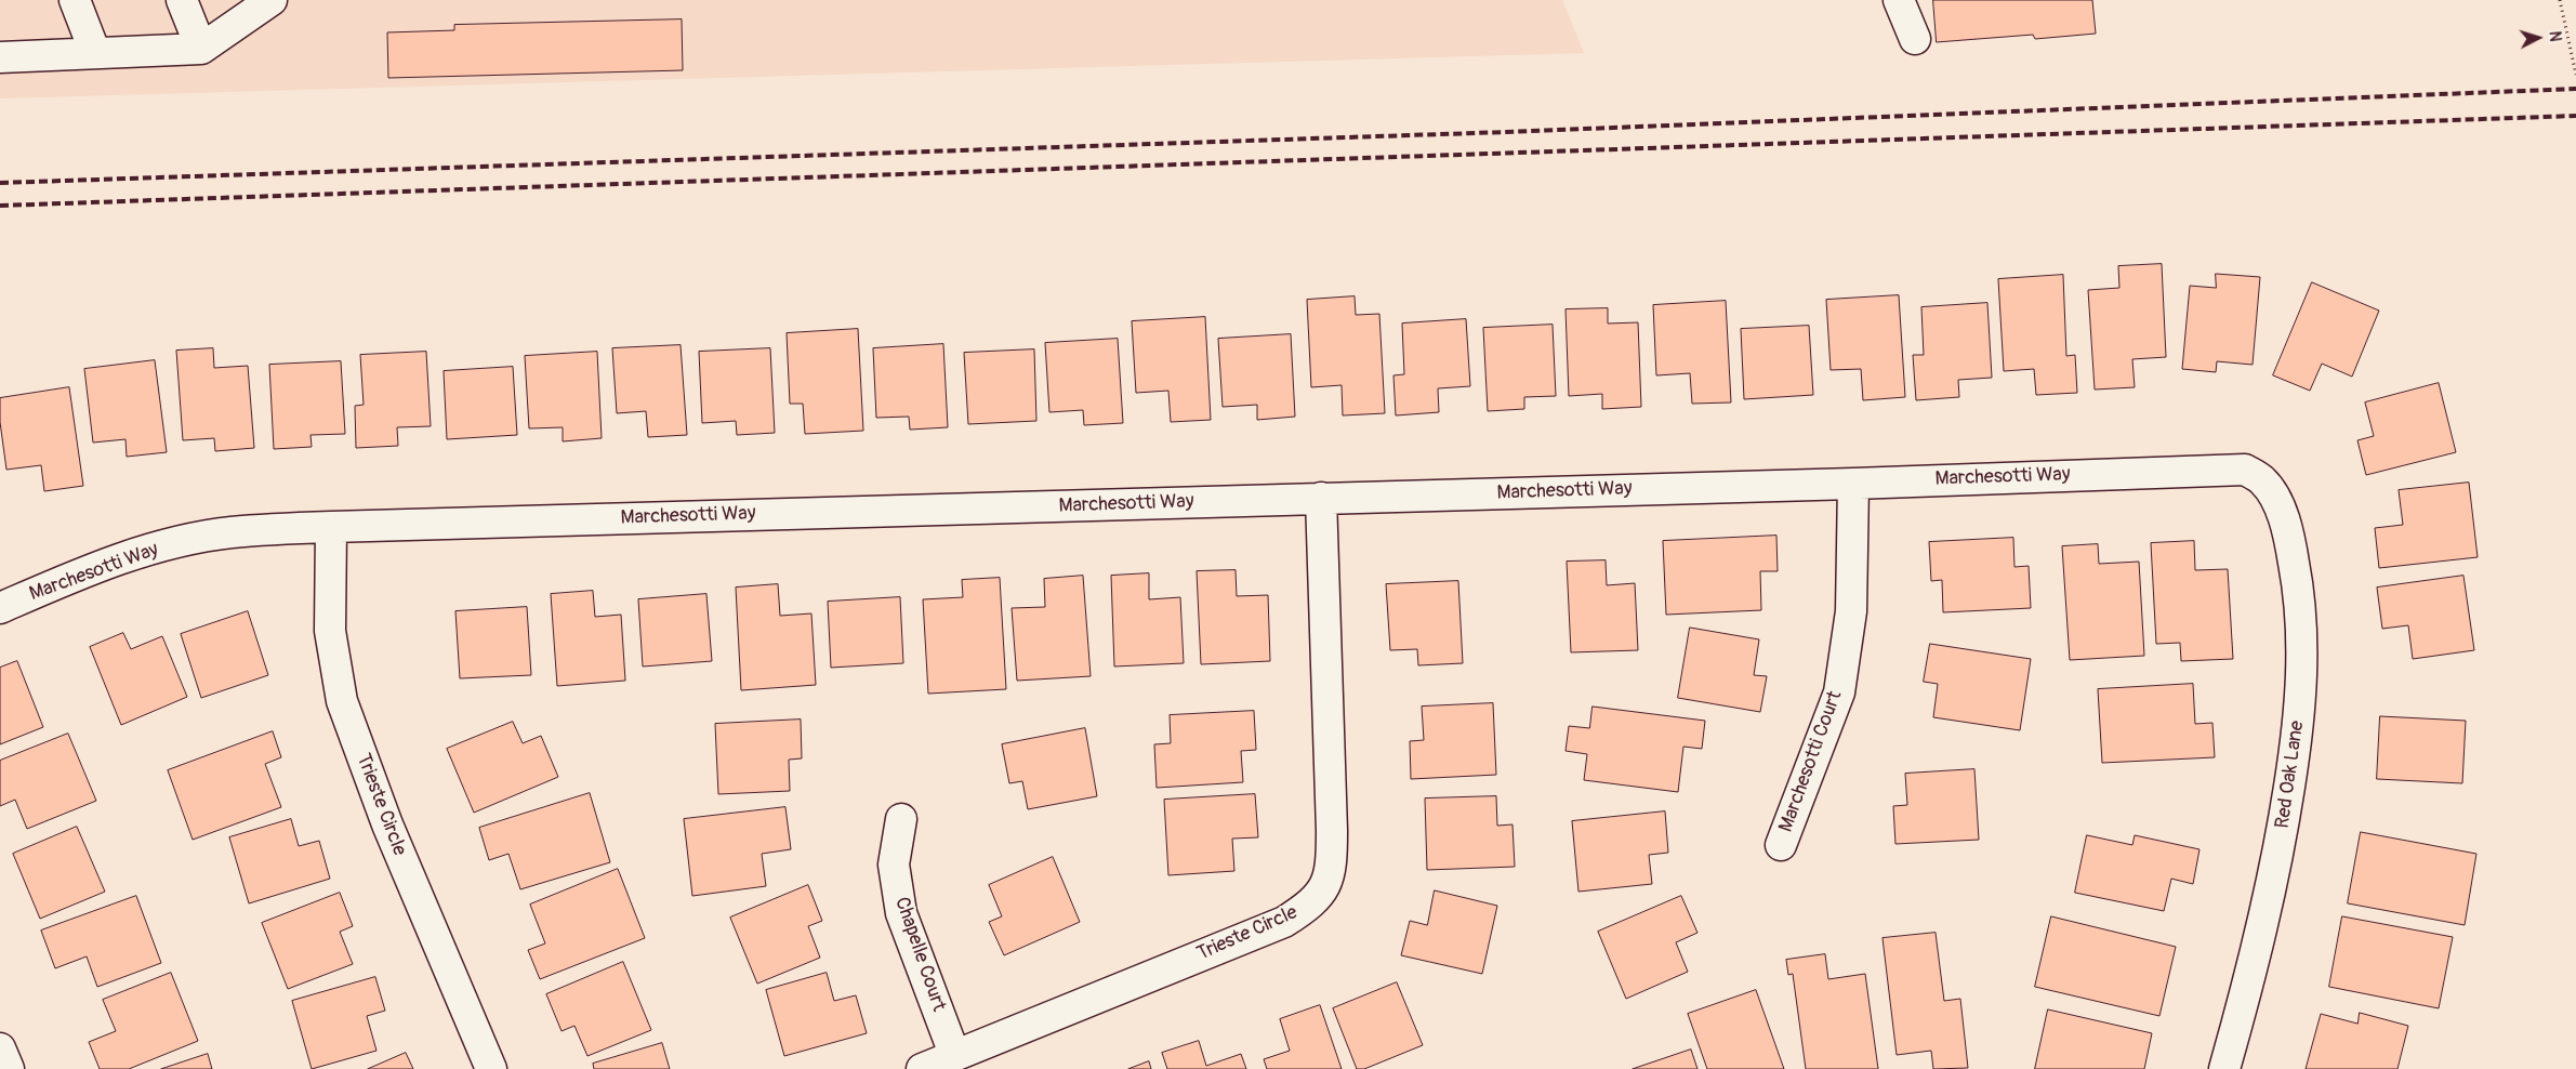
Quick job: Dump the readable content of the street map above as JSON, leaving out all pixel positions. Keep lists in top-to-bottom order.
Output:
{
  "streets": {
    "street": [
      "Marchesotti Way",
      "Marchesotti Court",
      "Red Oak Lane",
      "Trieste Circle",
      "Chapelle Court"
    ]
  },
  "crossings": [
    ["Marchesotti Way", "Marchesotti Court"],
    ["Marchesotti Way", "Red Oak Lane"],
    ["Marchesotti Way", "Trieste Circle"],
    ["Trieste Circle", "Chapelle Court"]
  ],
  "north": "right"
}
